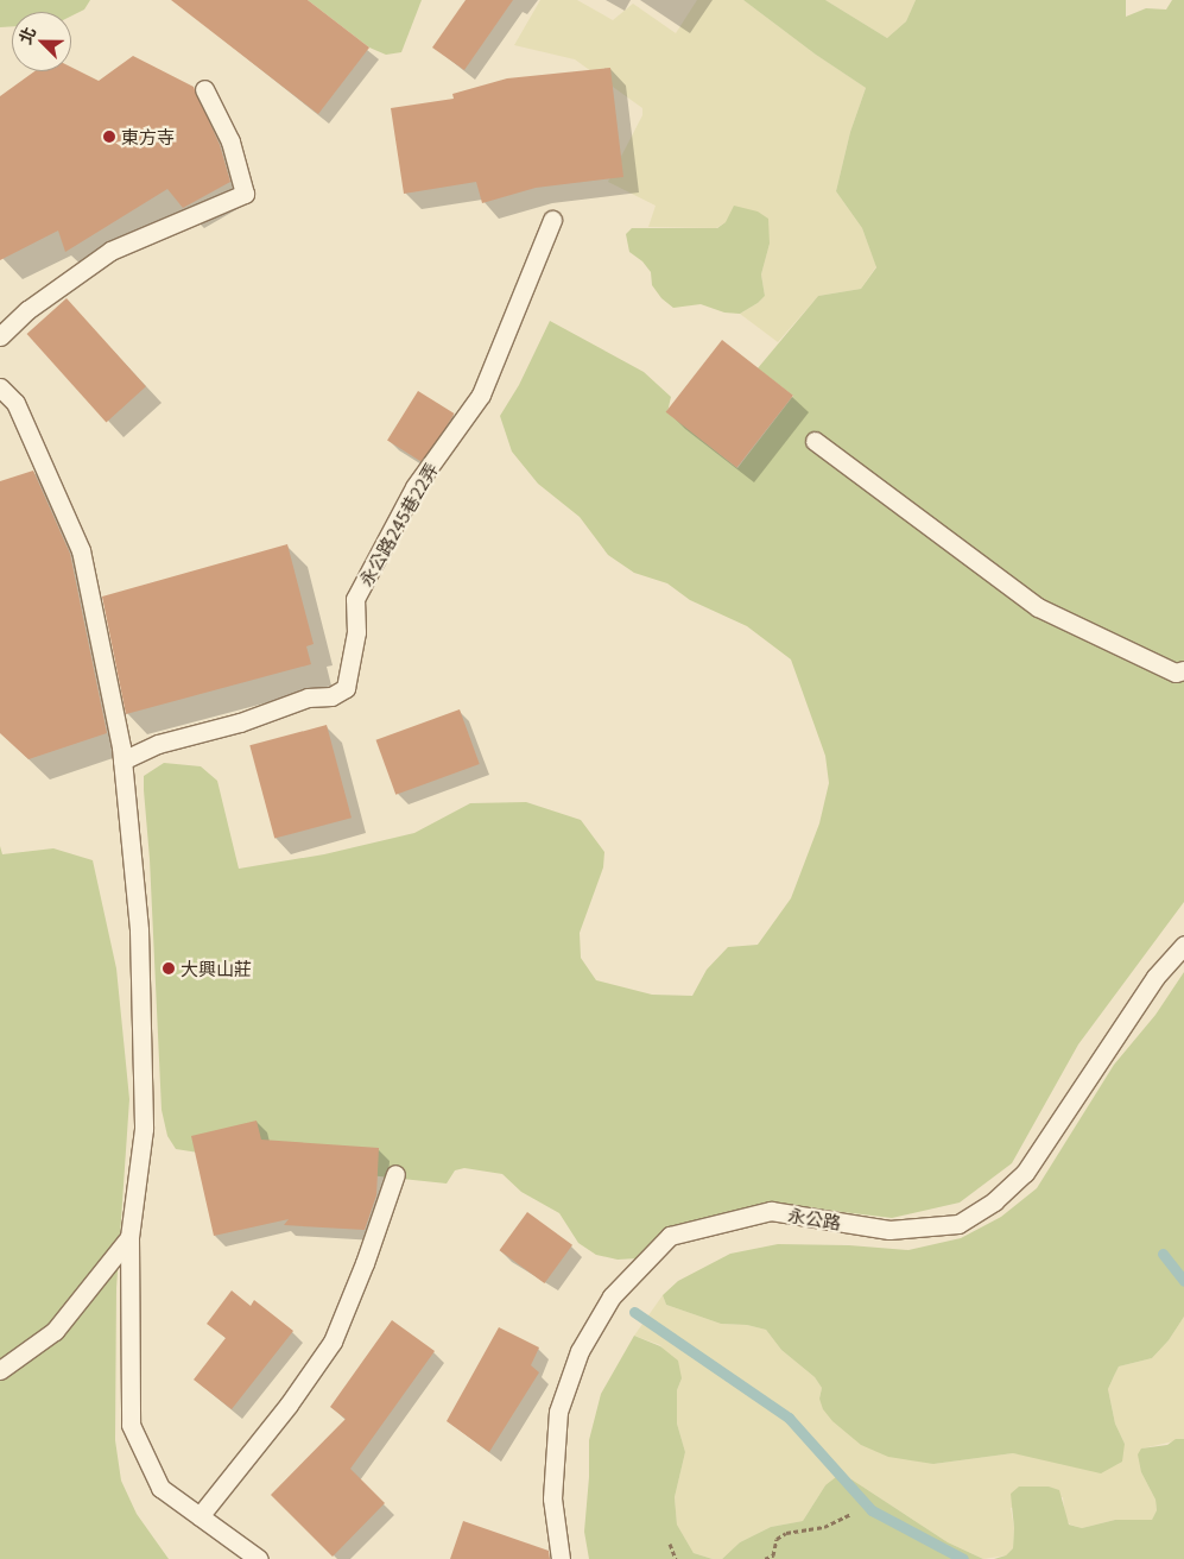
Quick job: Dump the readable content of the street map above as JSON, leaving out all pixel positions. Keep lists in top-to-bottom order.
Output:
{
  "streets": {
    "lane": ["永公路245巷22弄", "永公路"]
  },
  "places": ["東方寺", "大興山莊"],
  "north": "top left"
}
